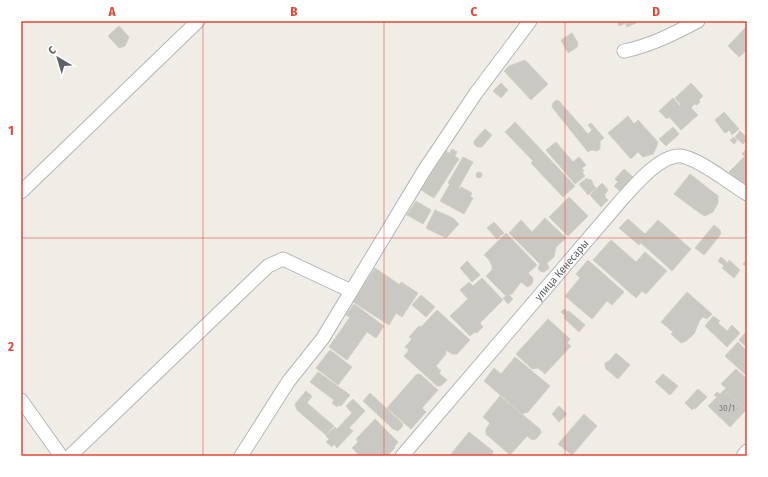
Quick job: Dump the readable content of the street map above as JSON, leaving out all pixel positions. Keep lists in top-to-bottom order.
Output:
{
  "streets": {
    "street": ["улица Кенесары"]
  },
  "house_numbers": ["30/1"],
  "north": "top left",
  "grid": {
    "columns": [
      "A",
      "B",
      "C",
      "D"
    ],
    "rows": ["1", "2"]
  }
}
